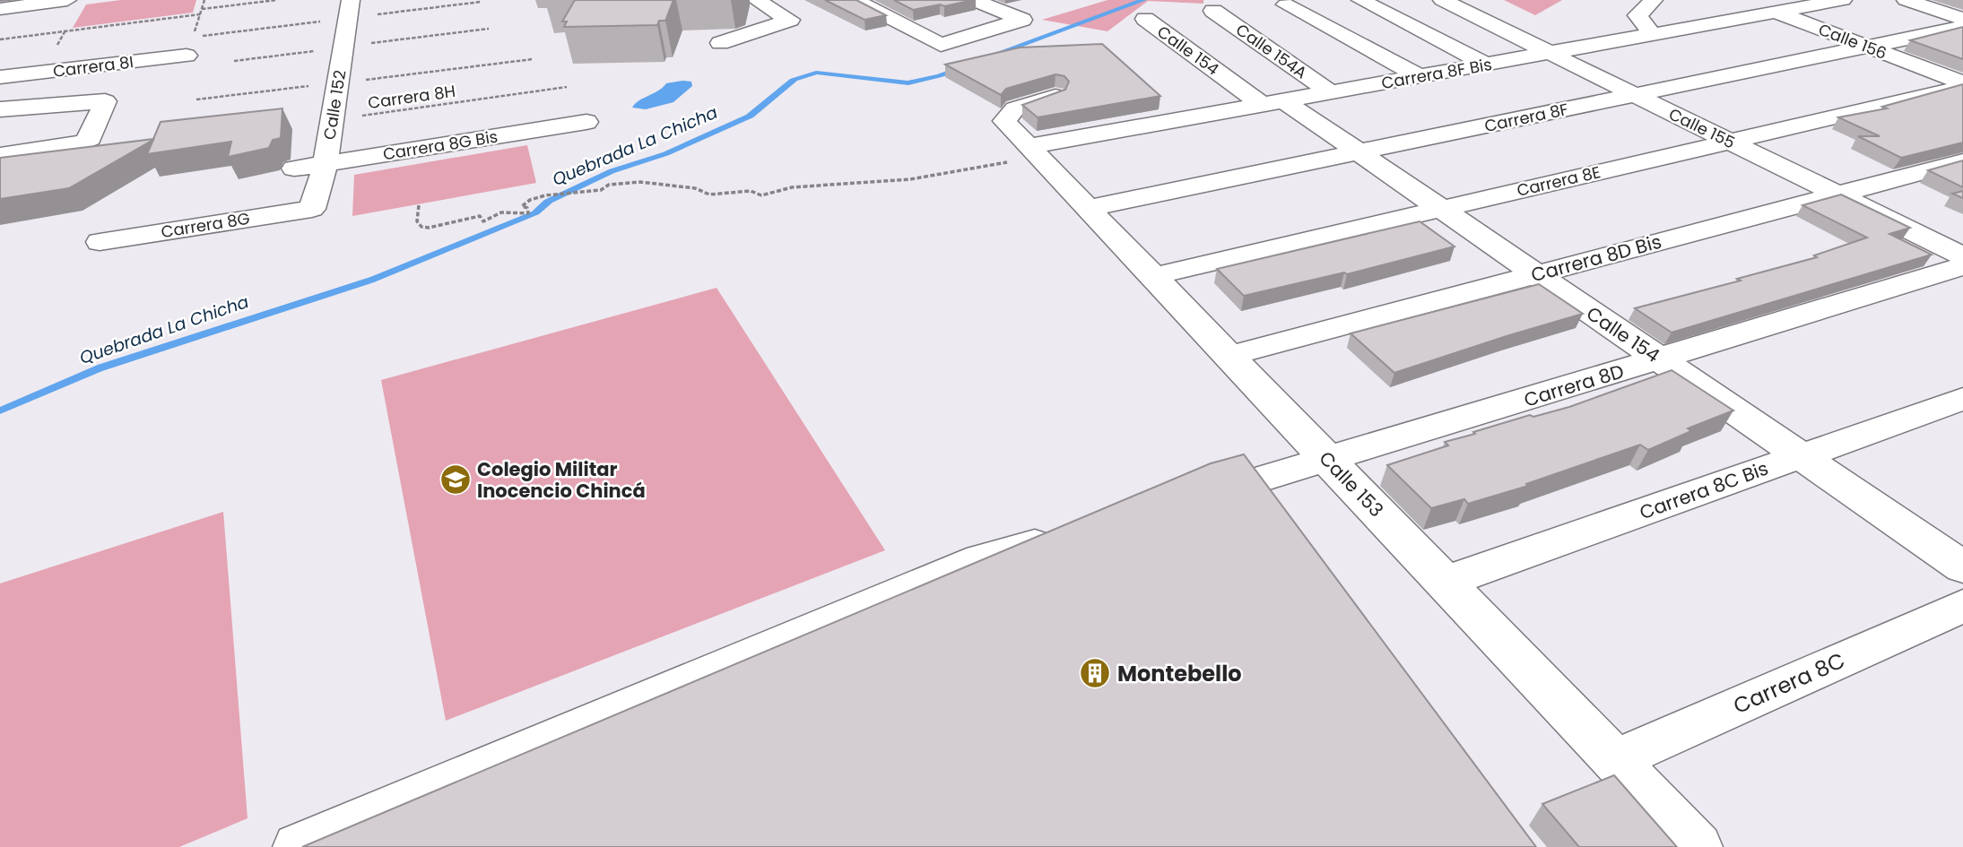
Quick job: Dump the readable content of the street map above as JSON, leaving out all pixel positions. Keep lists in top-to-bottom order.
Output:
{
  "streets": {
    "street": [
      "Calle 156",
      "Calle 154",
      "Calle 154A",
      "Carrera 8I",
      "Carrera 8F Bis",
      "Calle 152",
      "Carrera 8F",
      "Calle 155",
      "Carrera 8G Bis",
      "Carrera 8E",
      "Carrera 8G",
      "Carrera 8D Bis",
      "Carrera 8D",
      "Calle 153",
      "Carrera 8C Bis",
      "Carrera 8C"
    ],
    "path": ["Carrera 8H"]
  },
  "crossings": [
    ["Calle 156", "Carrera 8F Bis"],
    ["Calle 156", "Carrera 8F"],
    ["Calle 156", "Carrera 8E"],
    ["Calle 154", "Carrera 8F Bis"],
    ["Calle 154", "Carrera 8F"],
    ["Calle 154", "Carrera 8E"],
    ["Calle 154", "Carrera 8D Bis"],
    ["Calle 154", "Carrera 8D"],
    ["Calle 154", "Carrera 8C Bis"],
    ["Calle 154A", "Carrera 8F Bis"],
    ["Carrera 8F Bis", "Calle 155"],
    ["Carrera 8F Bis", "Calle 153"],
    ["Carrera 8H", "Calle 152"],
    ["Calle 152", "Carrera 8G Bis"],
    ["Calle 152", "Carrera 8G"],
    ["Carrera 8F", "Calle 155"],
    ["Carrera 8F", "Calle 153"],
    ["Calle 155", "Carrera 8E"],
    ["Calle 155", "Carrera 8D Bis"],
    ["Carrera 8E", "Calle 153"],
    ["Carrera 8D Bis", "Calle 153"],
    ["Carrera 8D", "Calle 153"],
    ["Calle 153", "Carrera 8C Bis"],
    ["Calle 153", "Carrera 8C"]
  ],
  "water": ["Quebrada La Chicha"],
  "places": {
    "school or university": ["Colegio Militar Inocencio Chincá"],
    "building": ["Montebello"]
  }
}
